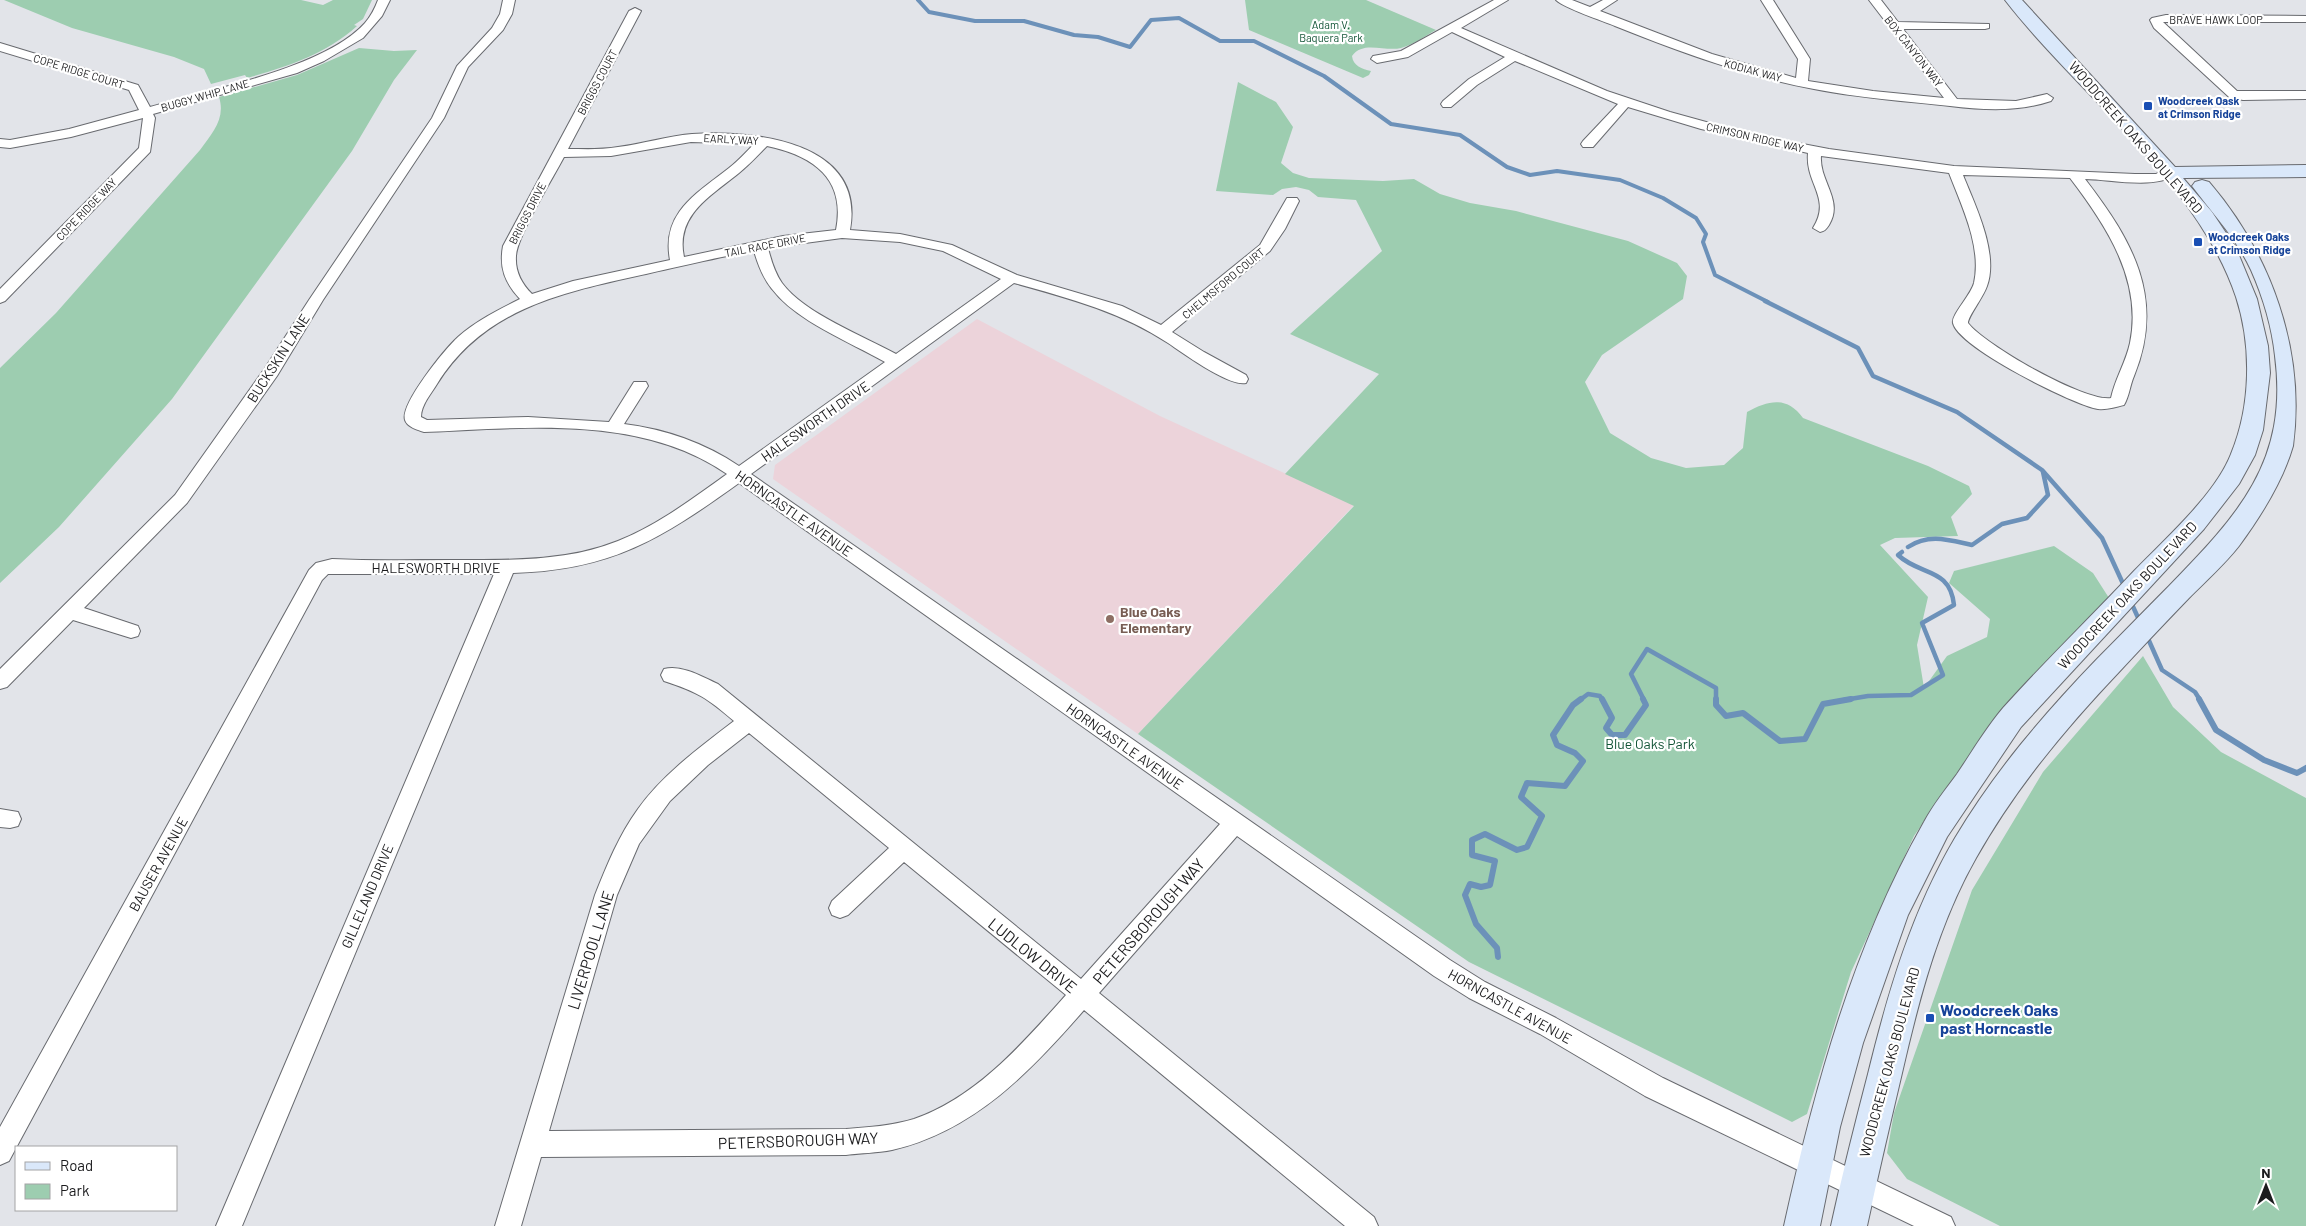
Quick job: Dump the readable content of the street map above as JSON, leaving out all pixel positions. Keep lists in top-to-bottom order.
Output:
{
  "streets": {
    "main road": ["CRIMSON RIDGE WAY", "WOODCREEK OAKS BOULEVARD"],
    "street": [
      "BRAVE HAWK LOOP",
      "BOX CANYON WAY",
      "KODIAK WAY",
      "COPE RIDGE COURT",
      "BRIGGS COURT",
      "BUGGY WHIP LANE",
      "EARLY WAY",
      "COPE RIDGE WAY",
      "BRIGGS DRIVE",
      "TAIL RACE DRIVE",
      "CHELMSFORD COURT",
      "BUCKSKIN LANE",
      "HALESWORTH DRIVE",
      "HORNCASTLE AVENUE",
      "BAUSER AVENUE",
      "GILLELAND DRIVE",
      "PETERSBOROUGH WAY",
      "LIVERPOOL LANE",
      "LUDLOW DRIVE"
    ]
  },
  "crossings": [
    ["BOX CANYON WAY", "KODIAK WAY"],
    ["COPE RIDGE COURT", "BUGGY WHIP LANE"],
    ["COPE RIDGE COURT", "COPE RIDGE WAY"],
    ["BRIGGS COURT", "EARLY WAY"],
    ["BRIGGS COURT", "BRIGGS DRIVE"],
    ["BUGGY WHIP LANE", "COPE RIDGE WAY"],
    ["CRIMSON RIDGE WAY", "WOODCREEK OAKS BOULEVARD"],
    ["WOODCREEK OAKS BOULEVARD", "HORNCASTLE AVENUE"],
    ["EARLY WAY", "BRIGGS DRIVE"],
    ["EARLY WAY", "TAIL RACE DRIVE"],
    ["BRIGGS DRIVE", "TAIL RACE DRIVE"],
    ["TAIL RACE DRIVE", "CHELMSFORD COURT"],
    ["TAIL RACE DRIVE", "HALESWORTH DRIVE"],
    ["TAIL RACE DRIVE", "HORNCASTLE AVENUE"],
    ["HALESWORTH DRIVE", "HORNCASTLE AVENUE"],
    ["HALESWORTH DRIVE", "BAUSER AVENUE"],
    ["HALESWORTH DRIVE", "GILLELAND DRIVE"],
    ["HORNCASTLE AVENUE", "PETERSBOROUGH WAY"],
    ["PETERSBOROUGH WAY", "LIVERPOOL LANE"],
    ["PETERSBOROUGH WAY", "LUDLOW DRIVE"],
    ["LIVERPOOL LANE", "LUDLOW DRIVE"]
  ],
  "parks": ["Adam V. Baquera Park", "Blue Oaks Park"],
  "places": {
    "transit": ["Woodcreek Oask at Crimson Ridge", "Woodcreek Oaks at Crimson Ridge", "Woodcreek Oaks past Horncastle"],
    "other": ["Blue Oaks Elementary"]
  },
  "legend": ["Road", "Park"],
  "north": "top"
}
